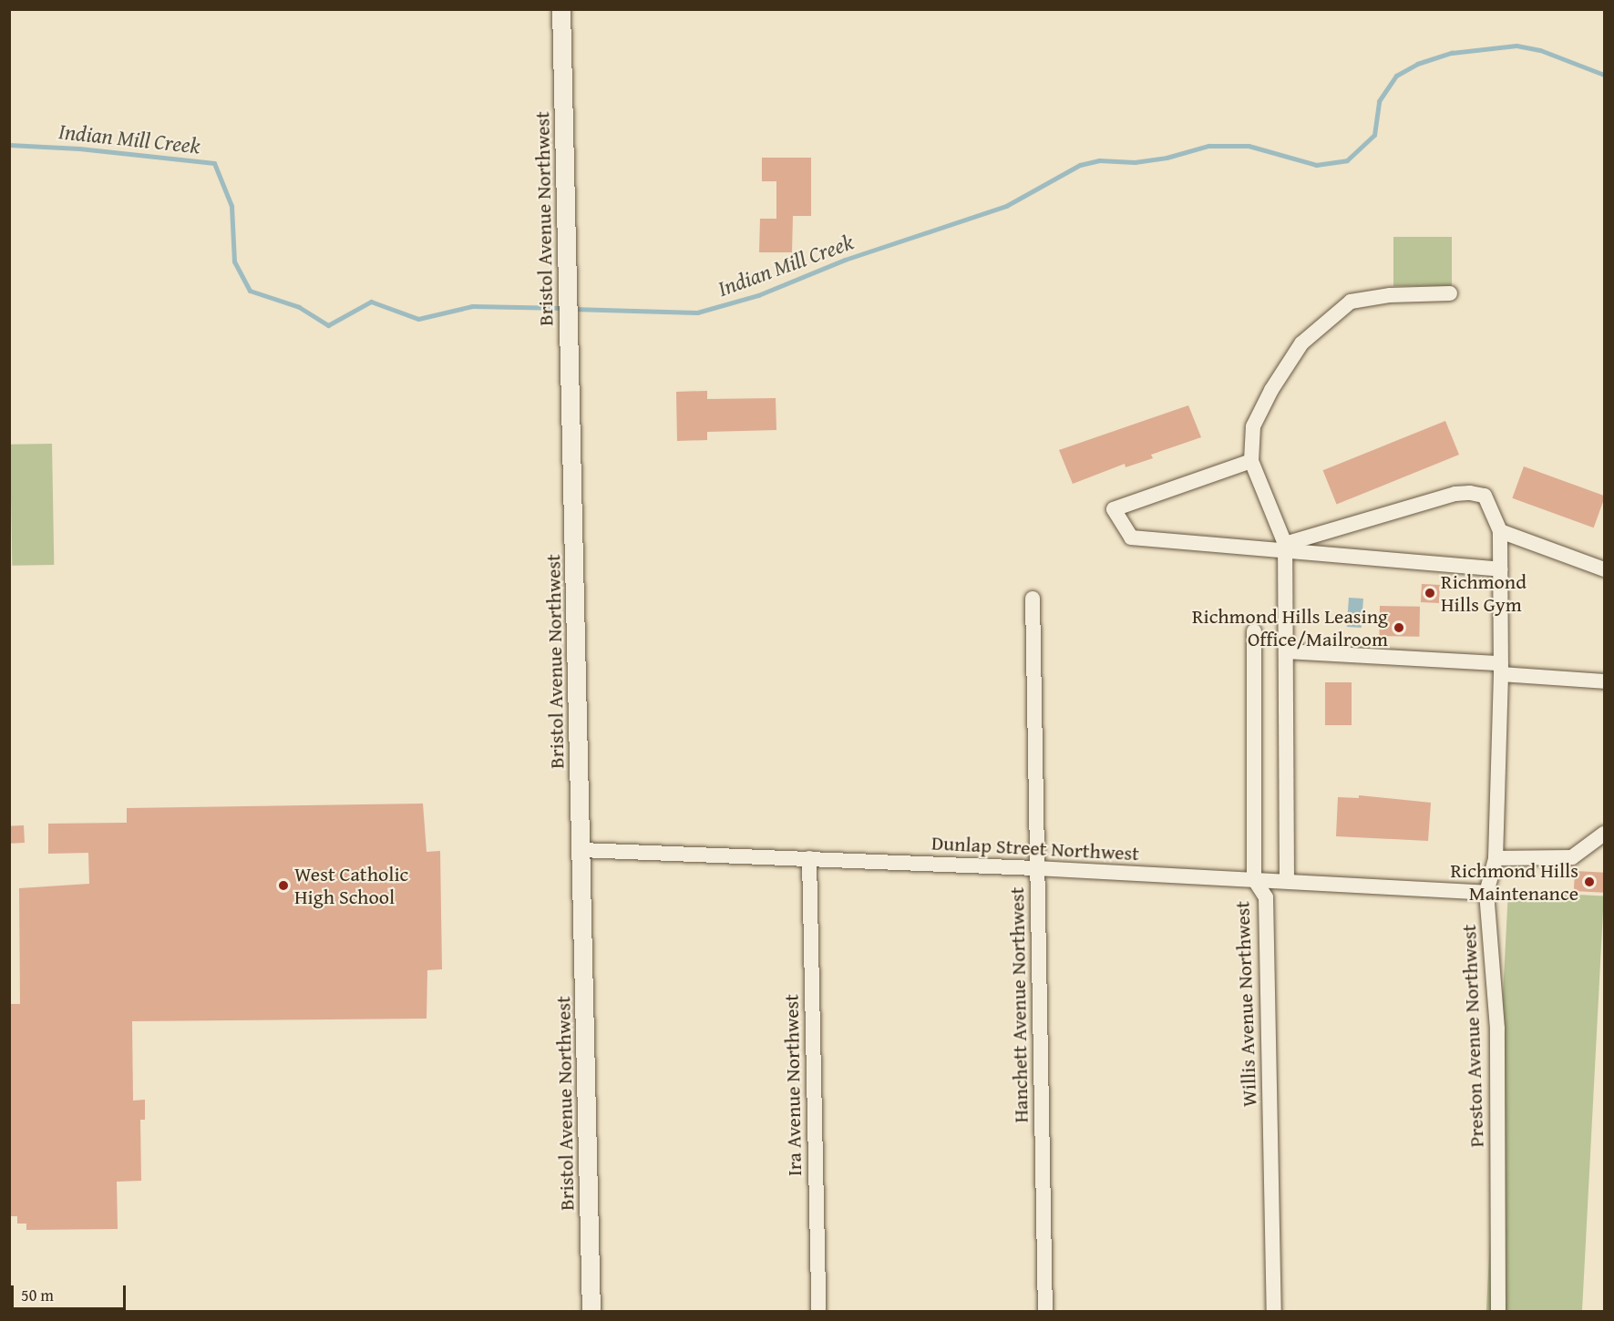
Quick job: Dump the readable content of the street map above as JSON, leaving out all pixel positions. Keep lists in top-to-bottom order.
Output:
{
  "streets": {
    "street": [
      "Bristol Avenue Northwest",
      "Dunlap Street Northwest",
      "Willis Avenue Northwest",
      "Hanchett Avenue Northwest",
      "Preston Avenue Northwest",
      "Ira Avenue Northwest"
    ]
  },
  "crossings": [
    ["Bristol Avenue Northwest", "Dunlap Street Northwest"],
    ["Dunlap Street Northwest", "Willis Avenue Northwest"],
    ["Dunlap Street Northwest", "Hanchett Avenue Northwest"],
    ["Dunlap Street Northwest", "Preston Avenue Northwest"],
    ["Dunlap Street Northwest", "Ira Avenue Northwest"]
  ],
  "water": ["Indian Mill Creek"],
  "places": [
    "Richmond Hills Gym",
    "Richmond Hills Leasing Office/Mailroom",
    "Richmond Hills Maintenance",
    "West Catholic High School"
  ],
  "scale_bar": "50 m"
}
